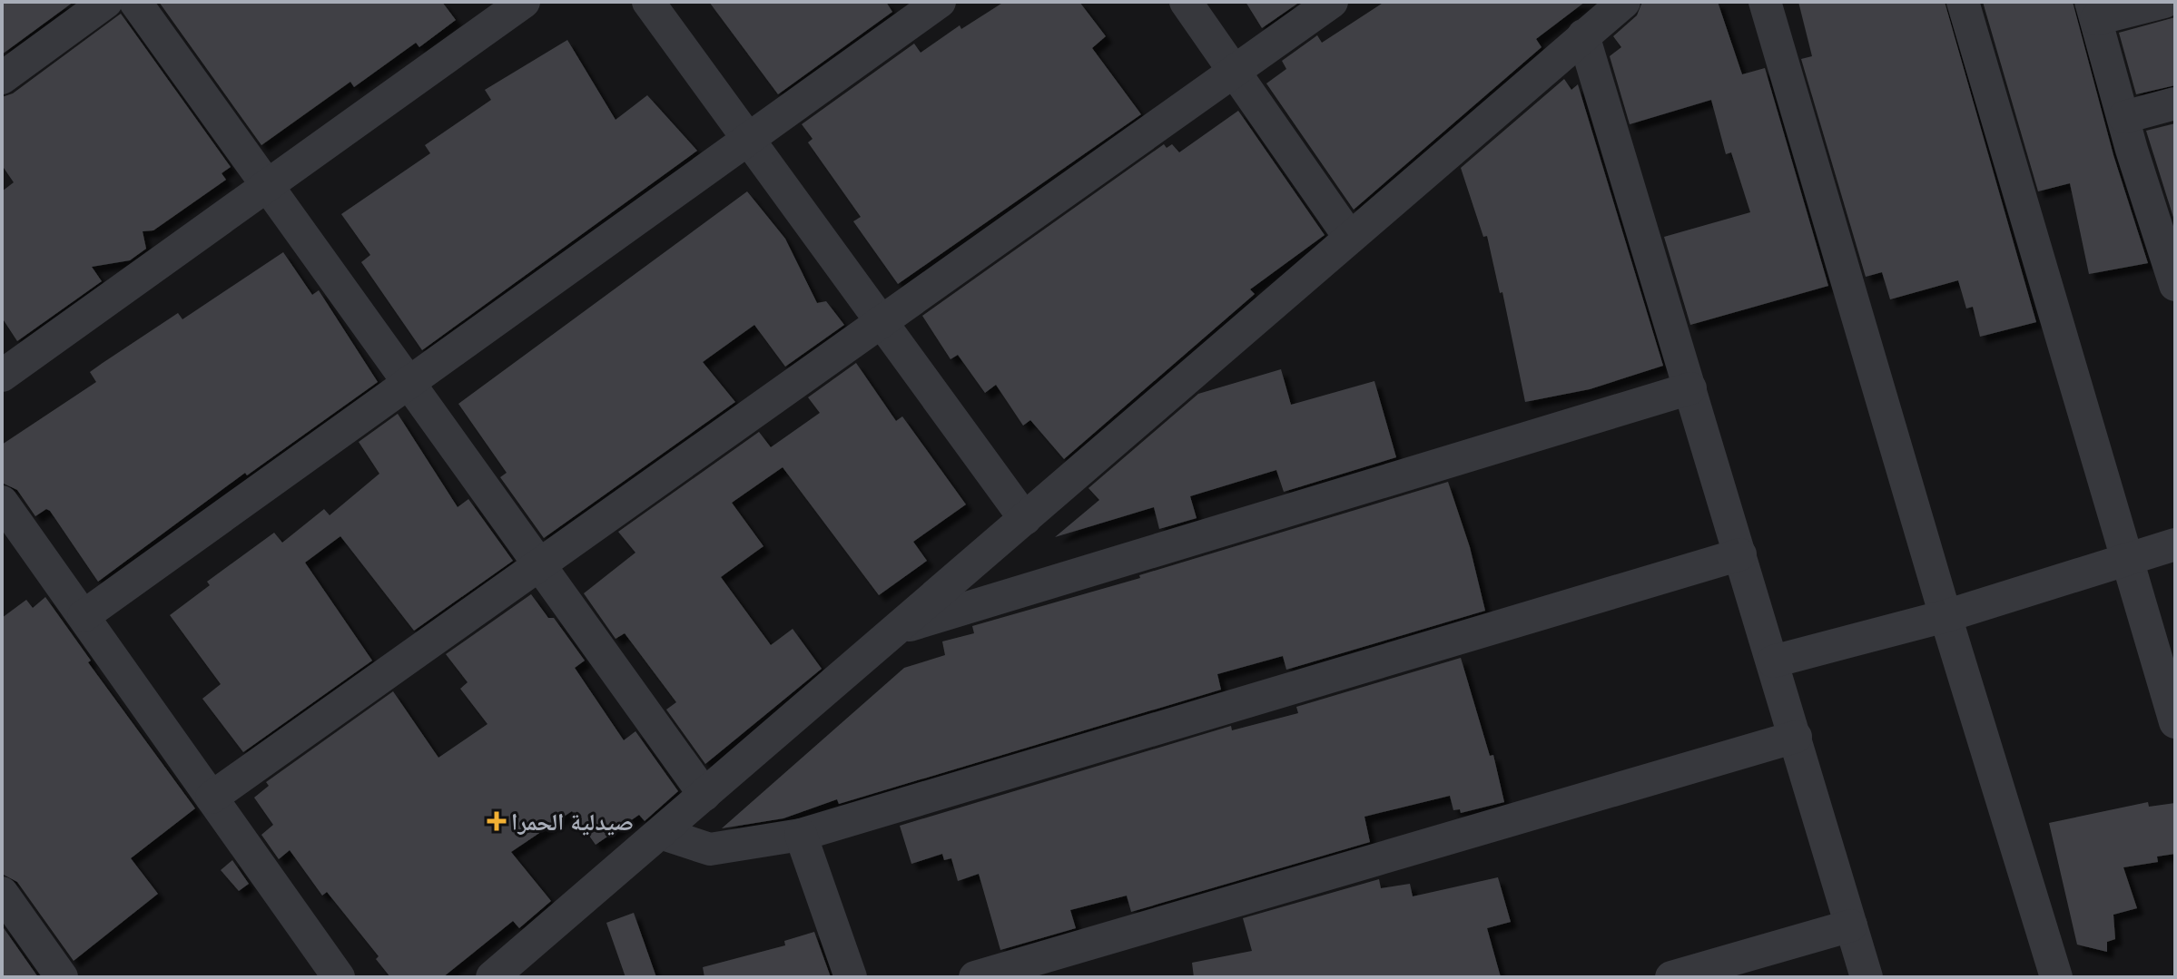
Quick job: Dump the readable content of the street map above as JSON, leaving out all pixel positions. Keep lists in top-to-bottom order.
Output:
{
  "places": {
    "health": ["صيدلية الحمرا"]
  }
}
